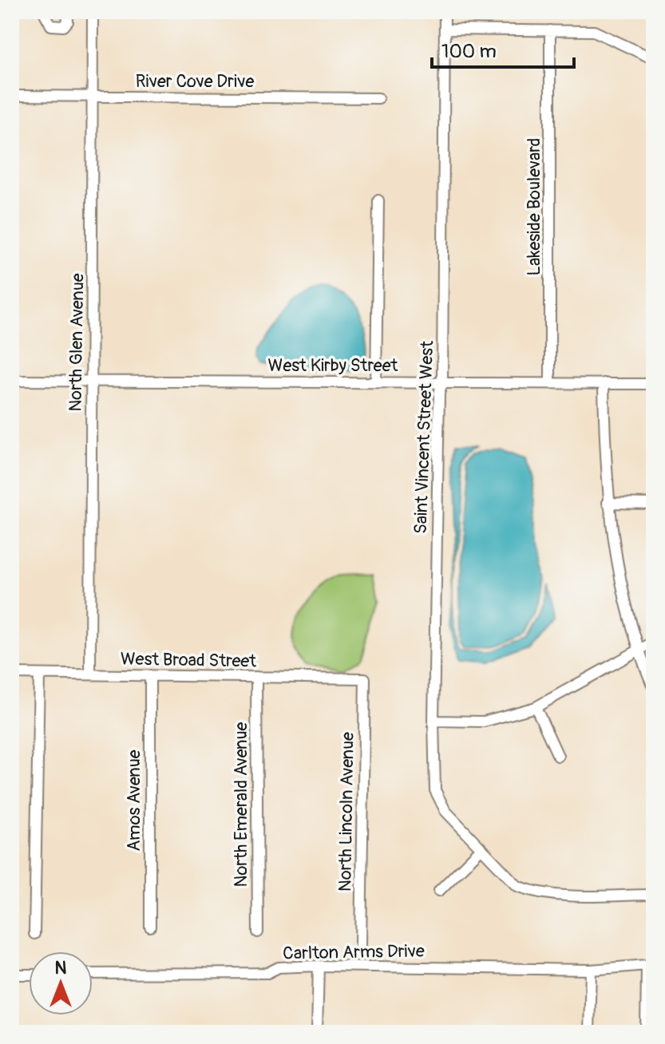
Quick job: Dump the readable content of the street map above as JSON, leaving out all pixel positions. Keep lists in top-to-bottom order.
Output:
{
  "streets": {
    "street": [
      "River Cove Drive",
      "Lakeside Boulevard",
      "North Glen Avenue",
      "West Kirby Street",
      "Saint Vincent Street West",
      "West Broad Street",
      "Amos Avenue",
      "North Emerald Avenue",
      "North Lincoln Avenue",
      "Carlton Arms Drive"
    ]
  },
  "crossings": [
    ["River Cove Drive", "North Glen Avenue"],
    ["Lakeside Boulevard", "West Kirby Street"],
    ["North Glen Avenue", "West Kirby Street"],
    ["North Glen Avenue", "West Broad Street"],
    ["West Kirby Street", "Saint Vincent Street West"],
    ["West Broad Street", "Amos Avenue"],
    ["West Broad Street", "North Emerald Avenue"],
    ["West Broad Street", "North Lincoln Avenue"]
  ],
  "scale_bar": "100 m",
  "north": "top"
}
